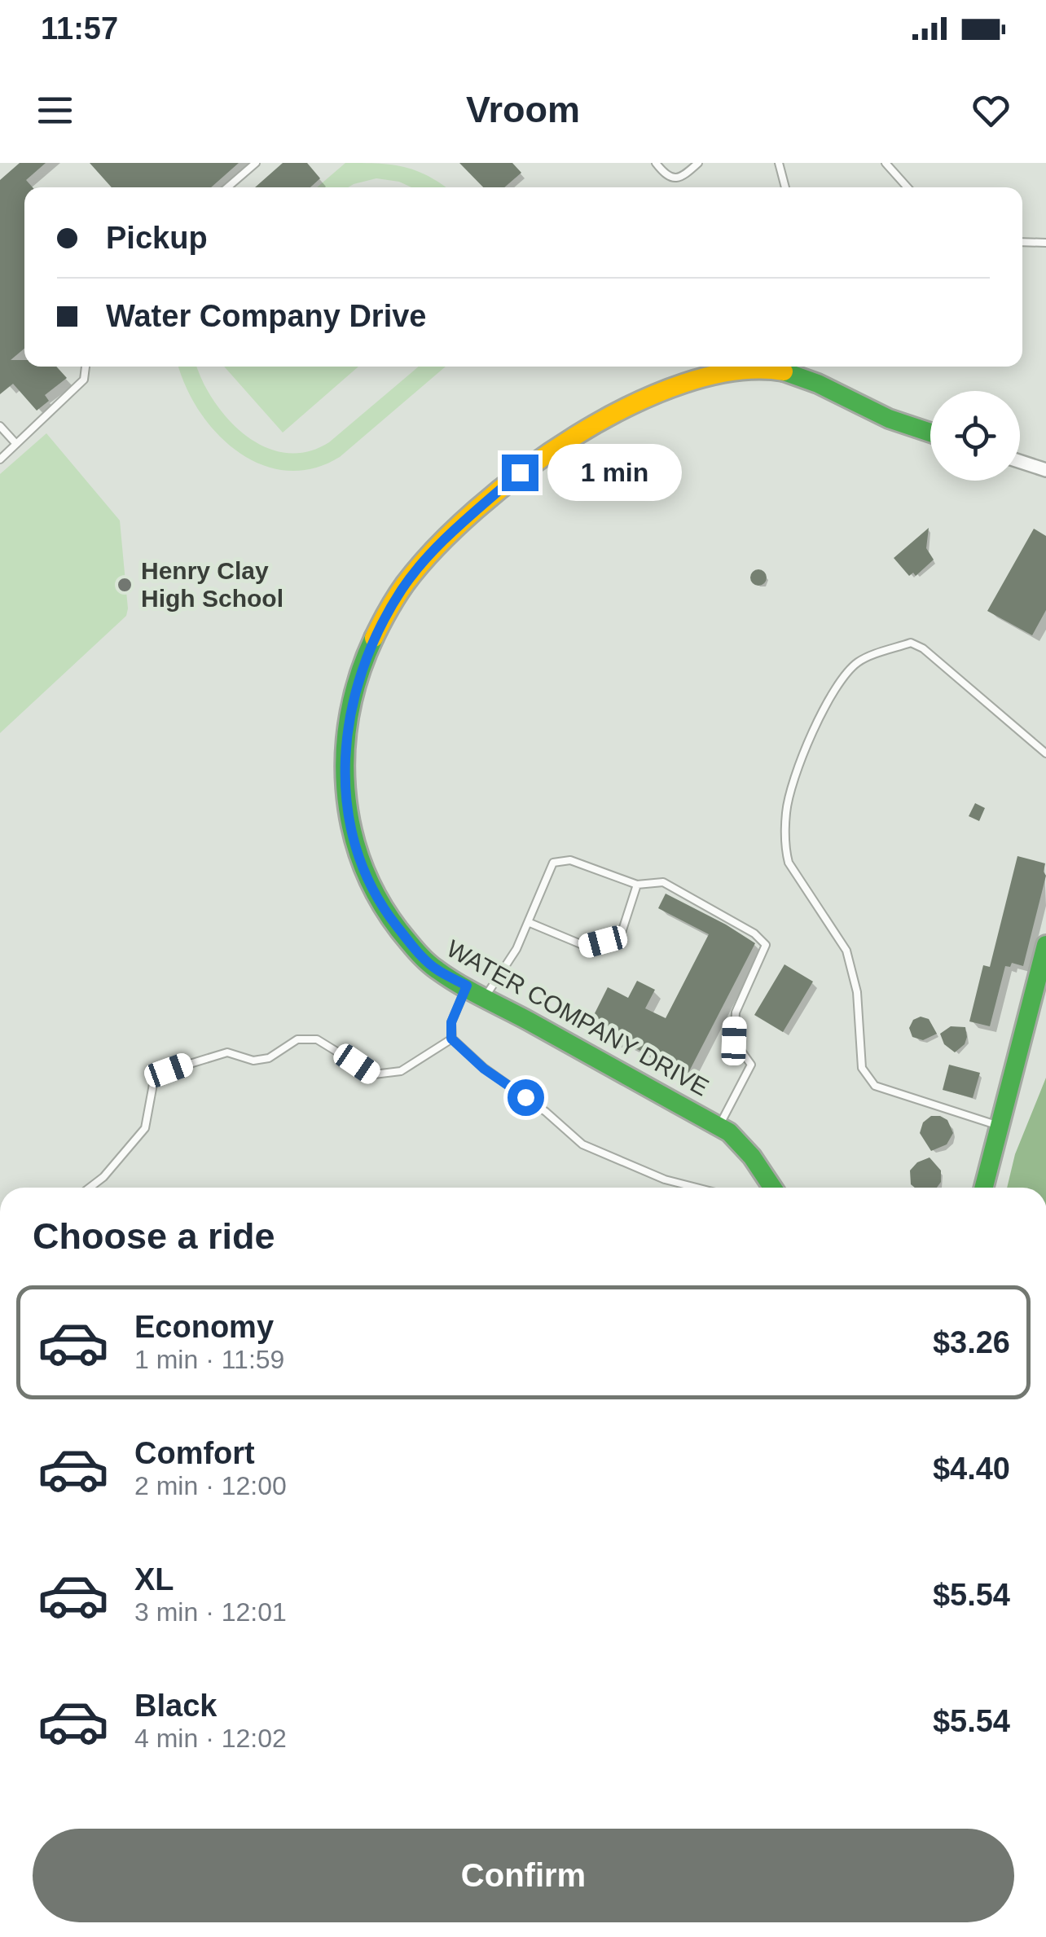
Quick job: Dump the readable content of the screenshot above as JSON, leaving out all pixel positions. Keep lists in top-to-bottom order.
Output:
{
  "streets": {
    "street": ["WATER COMPANY DRIVE"]
  },
  "places": ["Henry Clay High School"],
  "page": {
    "status": "11:57",
    "header": "Vroom",
    "banner": ["Pickup", "Water Company Drive"],
    "bubble": "1 min",
    "heading": "Choose a ride",
    "list": [
      {
        "name": "Economy",
        "note": "1 min · 11:59",
        "value": "$3.26"
      },
      {
        "name": "Comfort",
        "note": "2 min · 12:00",
        "value": "$4.40"
      },
      {
        "name": "XL",
        "note": "3 min · 12:01",
        "value": "$5.54"
      },
      {
        "name": "Black",
        "note": "4 min · 12:02",
        "value": "$5.54"
      }
    ],
    "buttons": "Confirm"
  }
}
